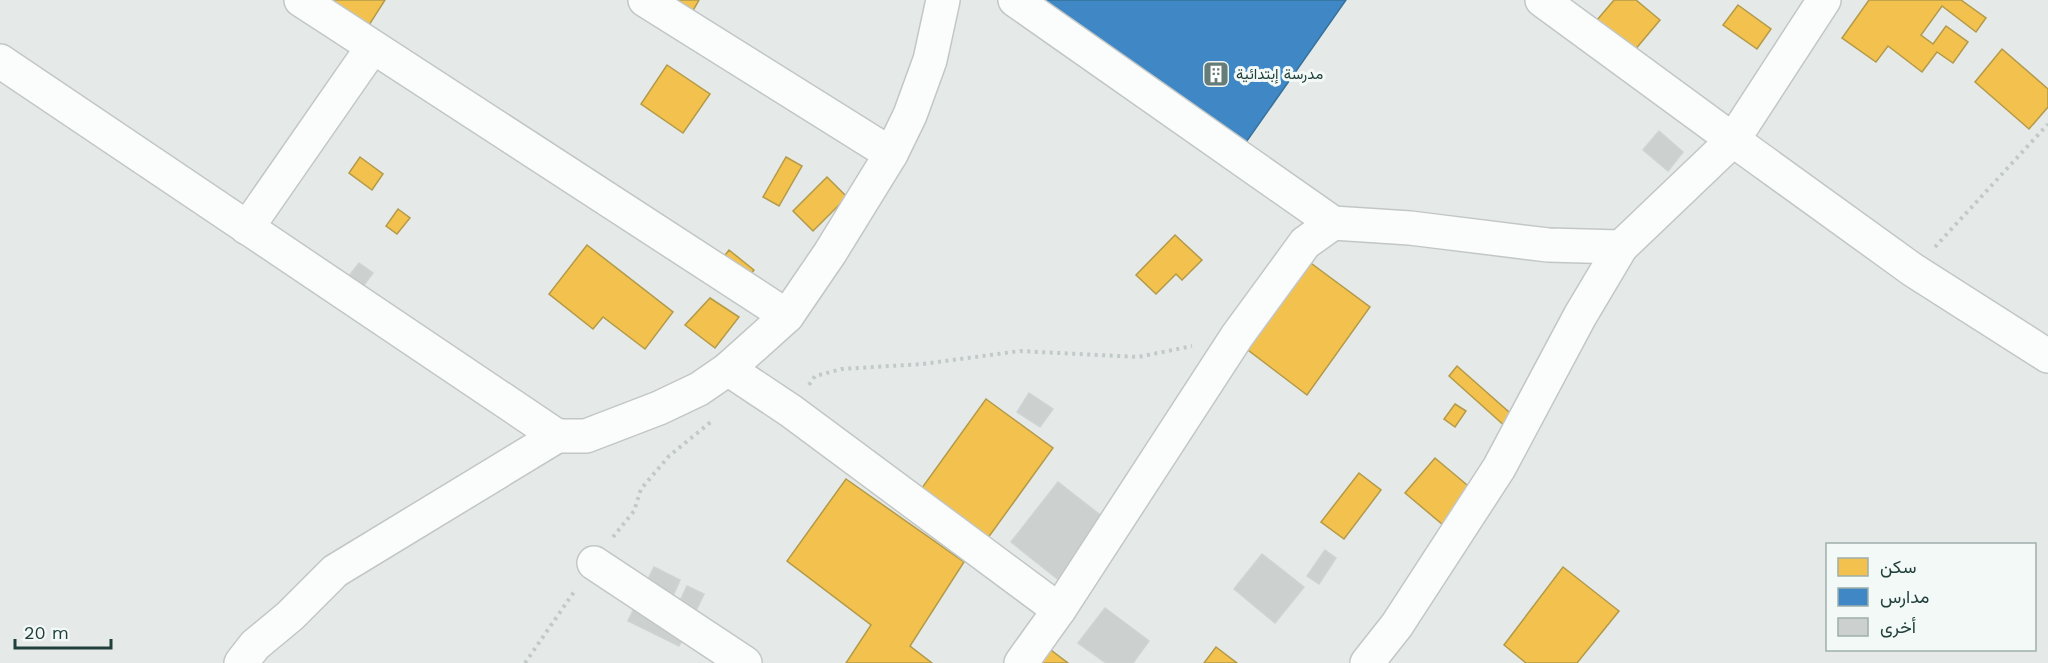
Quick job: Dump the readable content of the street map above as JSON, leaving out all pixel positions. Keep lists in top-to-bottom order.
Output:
{
  "places": {
    "building": ["مدرسة إبتدائية"]
  },
  "legend": ["سكن", "مدارس", "أخرى"],
  "scale_bar": "20 m"
}
